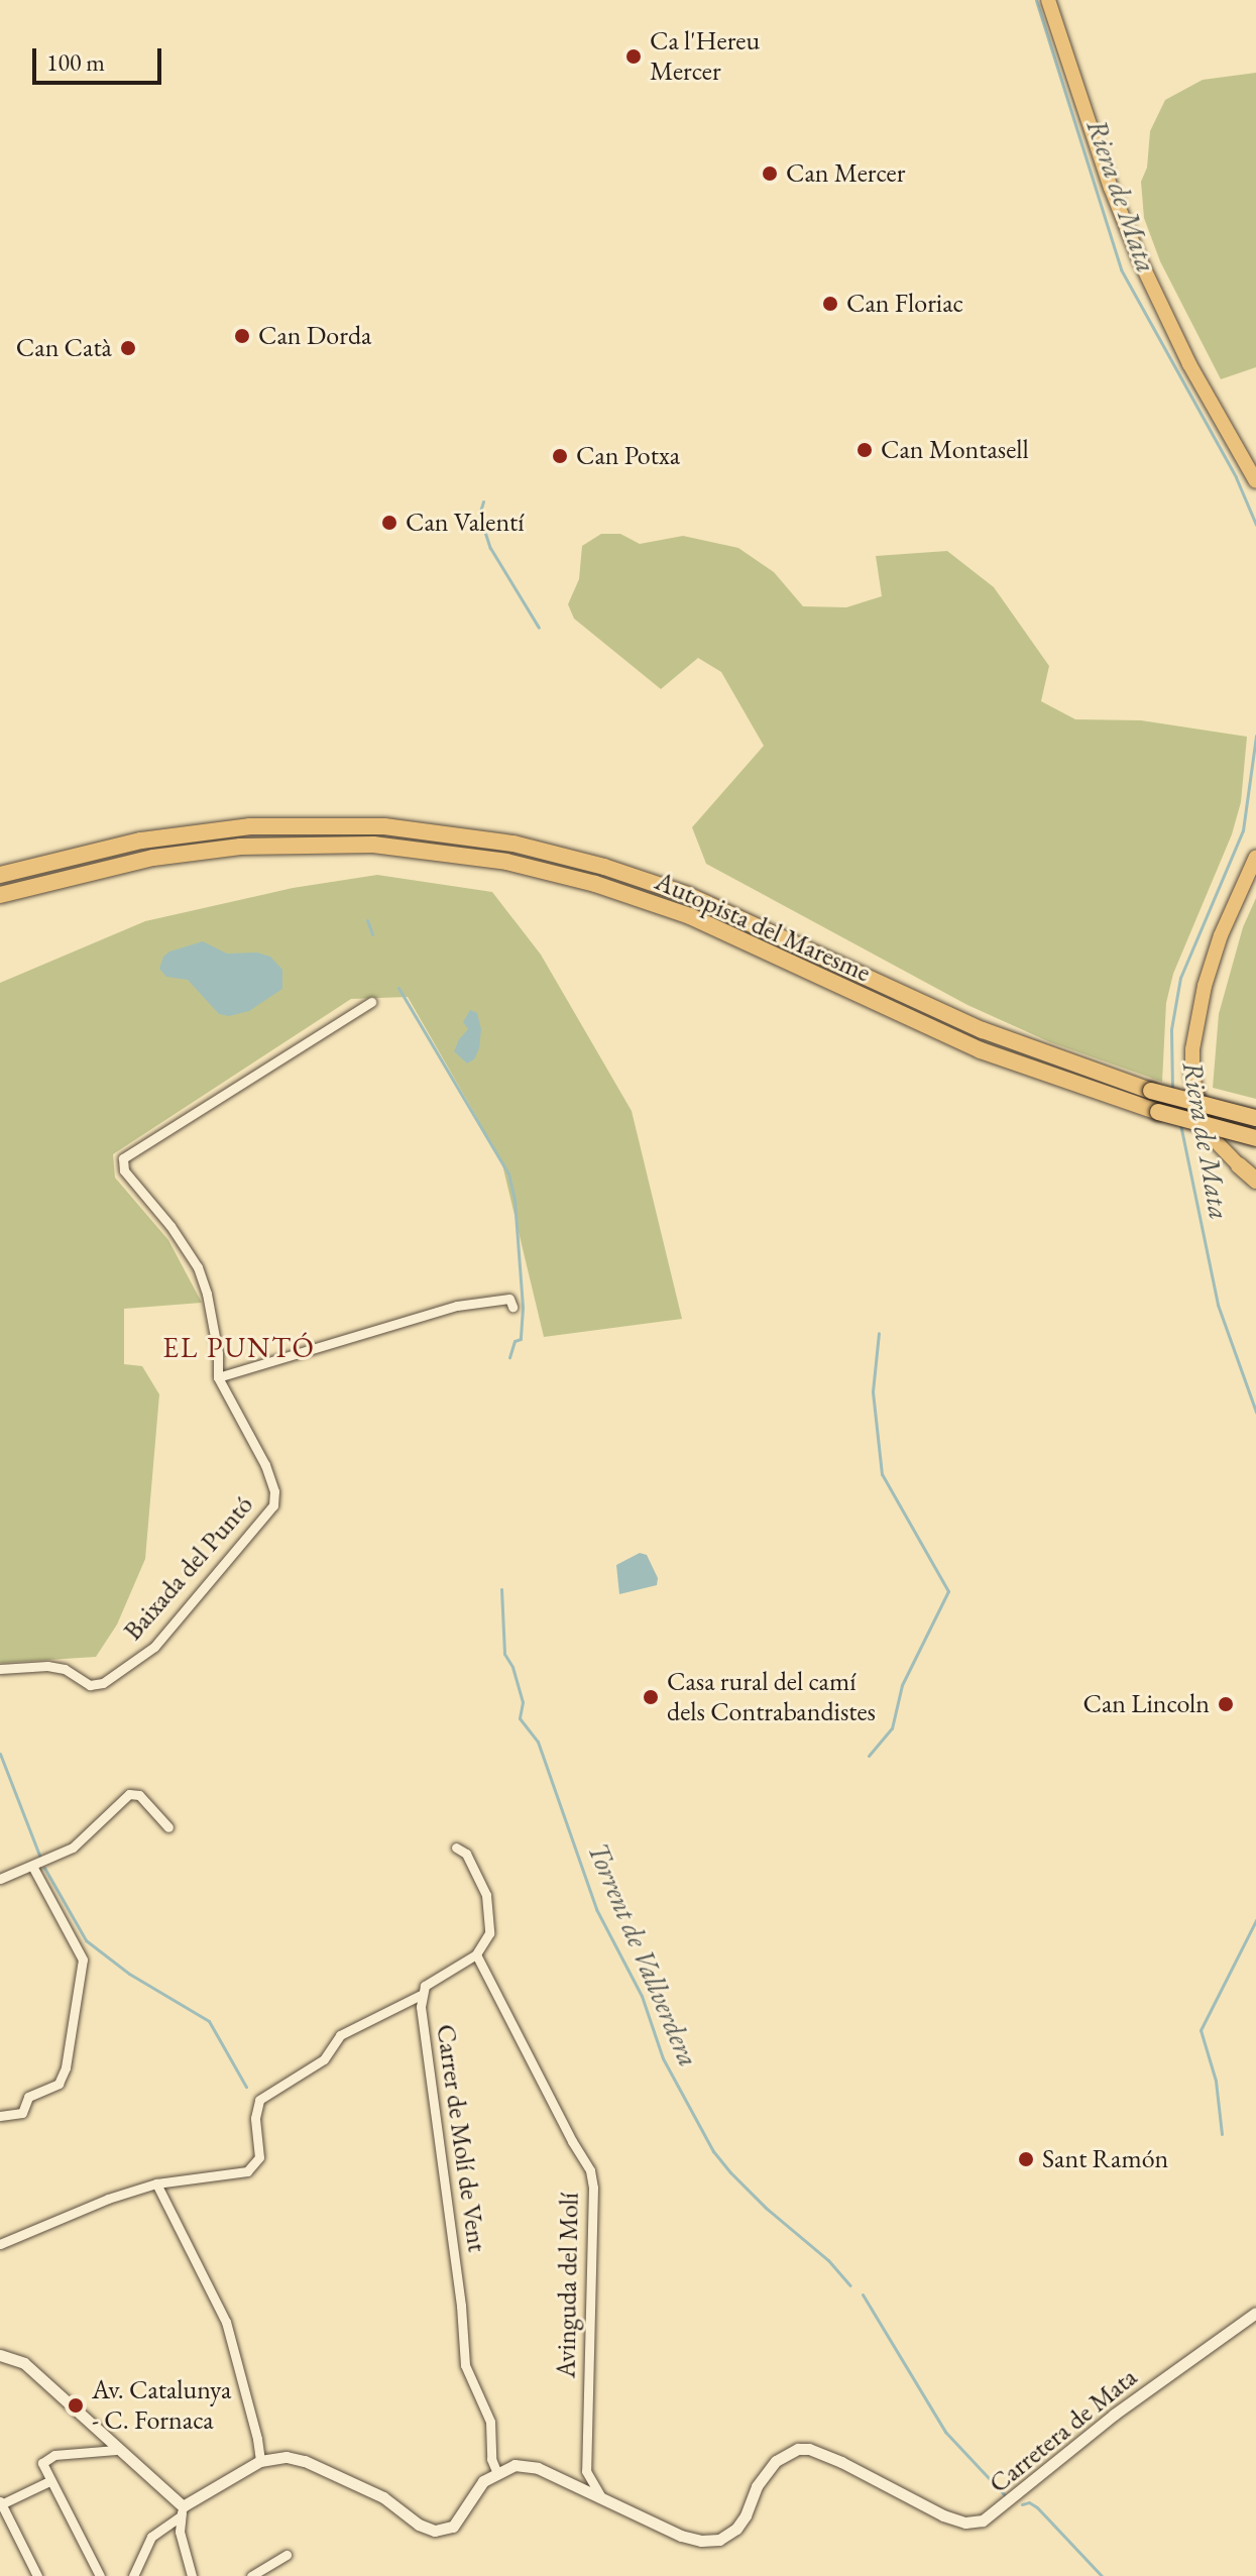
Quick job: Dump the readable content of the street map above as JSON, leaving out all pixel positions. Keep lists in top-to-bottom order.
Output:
{
  "streets": {
    "highway": ["Autopista del Maresme"],
    "street": [
      "Baixada del Puntó",
      "Carrer de Molí de Vent",
      "Avinguda del Molí",
      "Carretera de Mata"
    ]
  },
  "crossings": [
    ["Carrer de Molí de Vent", "Avinguda del Molí"],
    ["Avinguda del Molí", "Carretera de Mata"]
  ],
  "districts": ["EL PUNTÓ"],
  "water": ["Riera de Mata", "Torrent de Vallverdera"],
  "places": [
    "Ca l'Hereu Mercer",
    "Can Mercer",
    "Can Floriac",
    "Can Dorda",
    "Can Catà",
    "Can Montasell",
    "Can Potxa",
    "Can Valentí",
    "Casa rural del camí dels Contrabandistes",
    "Can Lincoln",
    "Sant Ramón",
    "Av. Catalunya - C. Fornaca"
  ],
  "scale_bar": "100 m"
}
